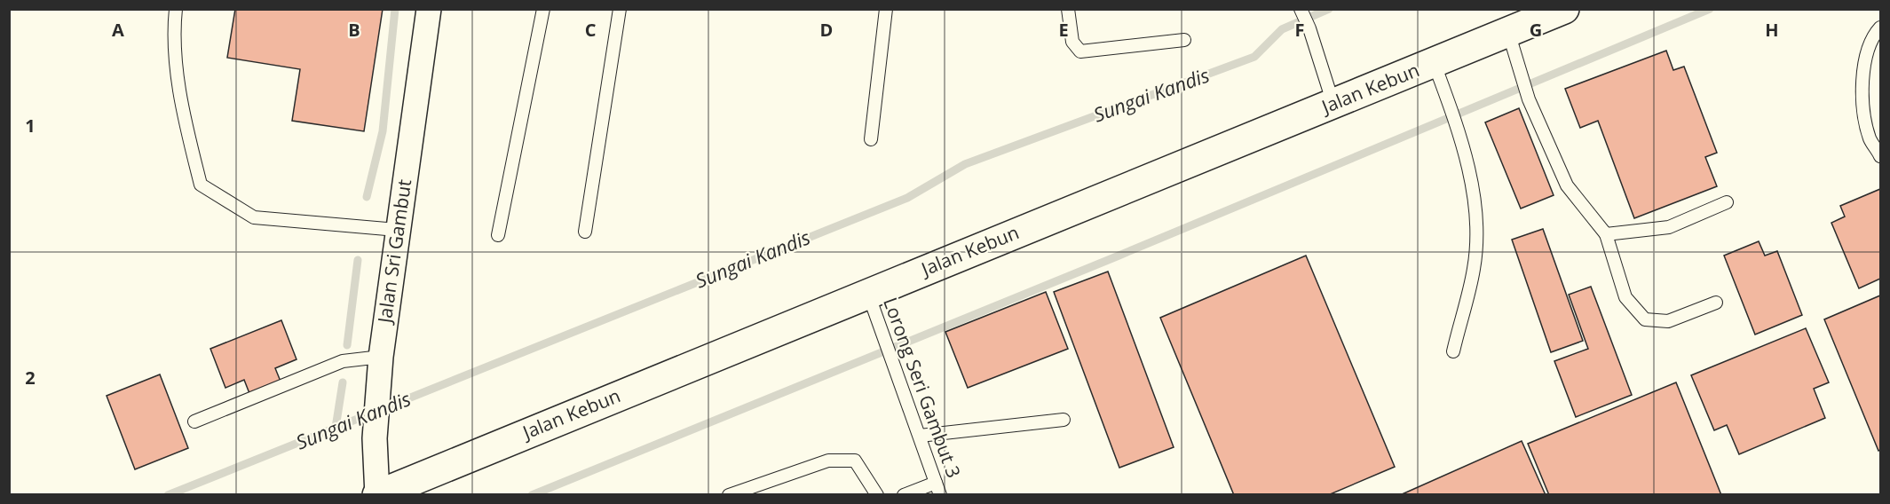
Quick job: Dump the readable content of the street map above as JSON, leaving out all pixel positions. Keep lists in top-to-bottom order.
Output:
{
  "streets": {
    "main road": ["Jalan Kebun"],
    "street": ["Jalan Sri Gambut"],
    "lane": ["Lorong Seri Gambut 3"]
  },
  "crossings": [
    ["Jalan Kebun", "Jalan Sri Gambut"],
    ["Jalan Kebun", "Lorong Seri Gambut 3"]
  ],
  "water": ["Sungai Kandis"],
  "grid": {
    "columns": [
      "A",
      "B",
      "C",
      "D",
      "E",
      "F",
      "G",
      "H"
    ],
    "rows": ["1", "2"]
  }
}
